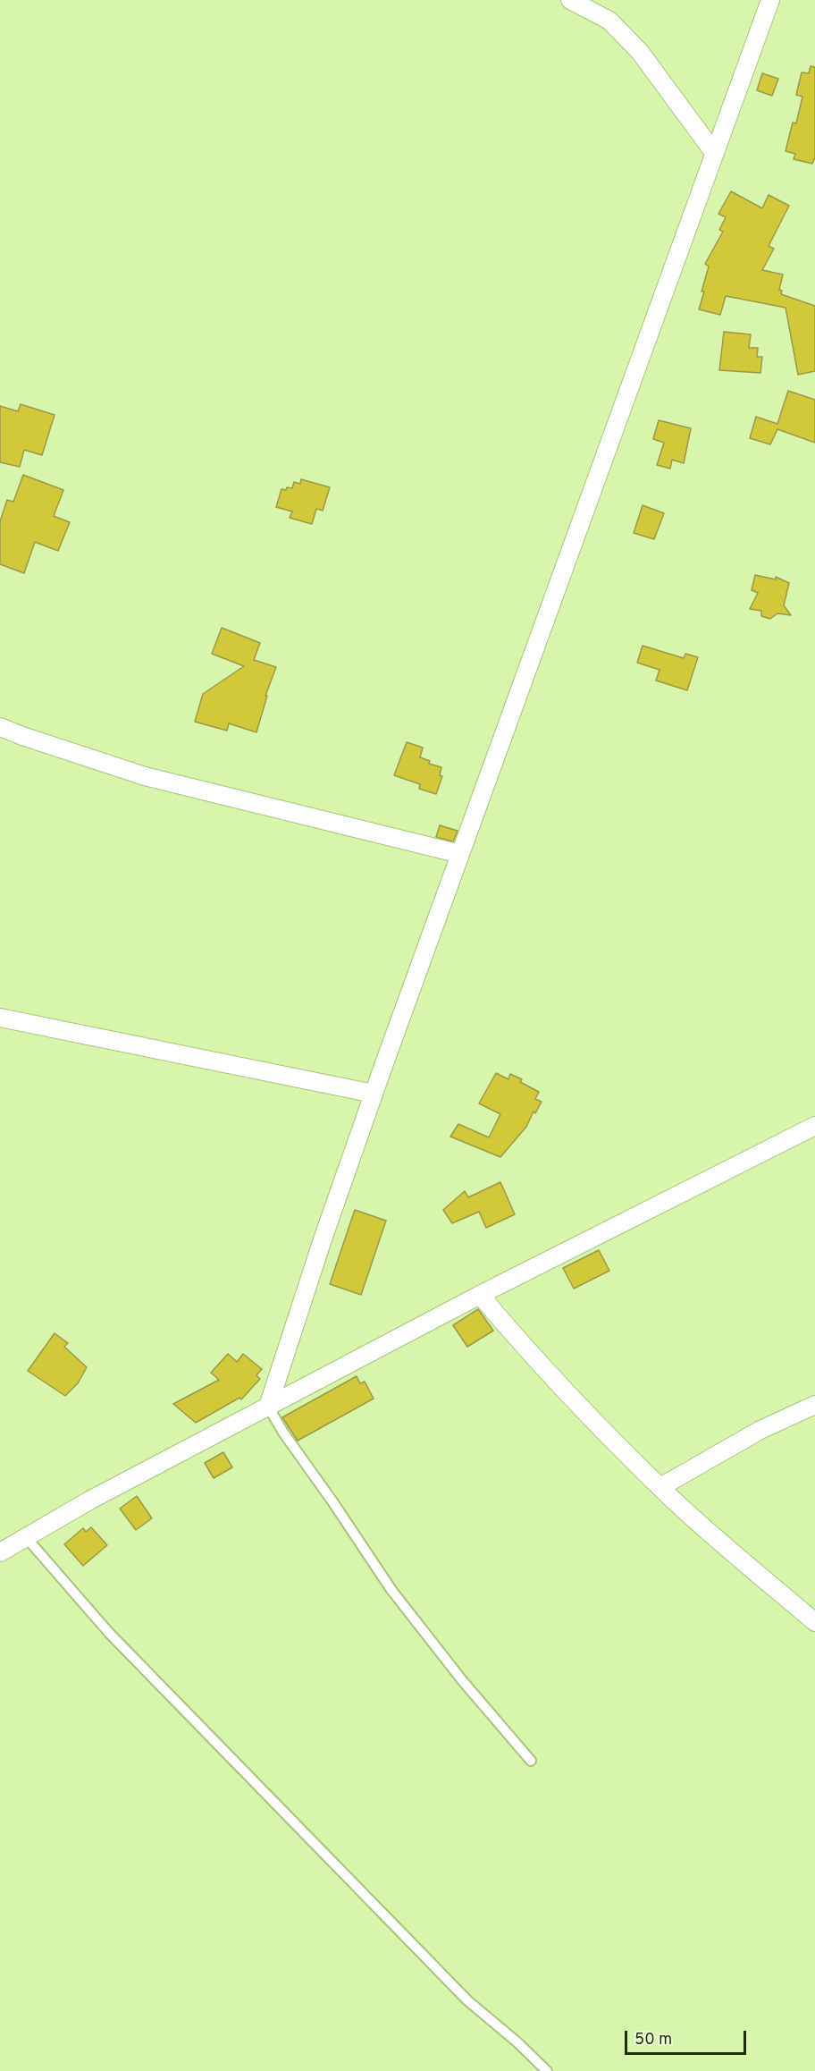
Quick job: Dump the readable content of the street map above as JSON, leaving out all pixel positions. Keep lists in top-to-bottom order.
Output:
{
  "scale_bar": "50 m"
}
